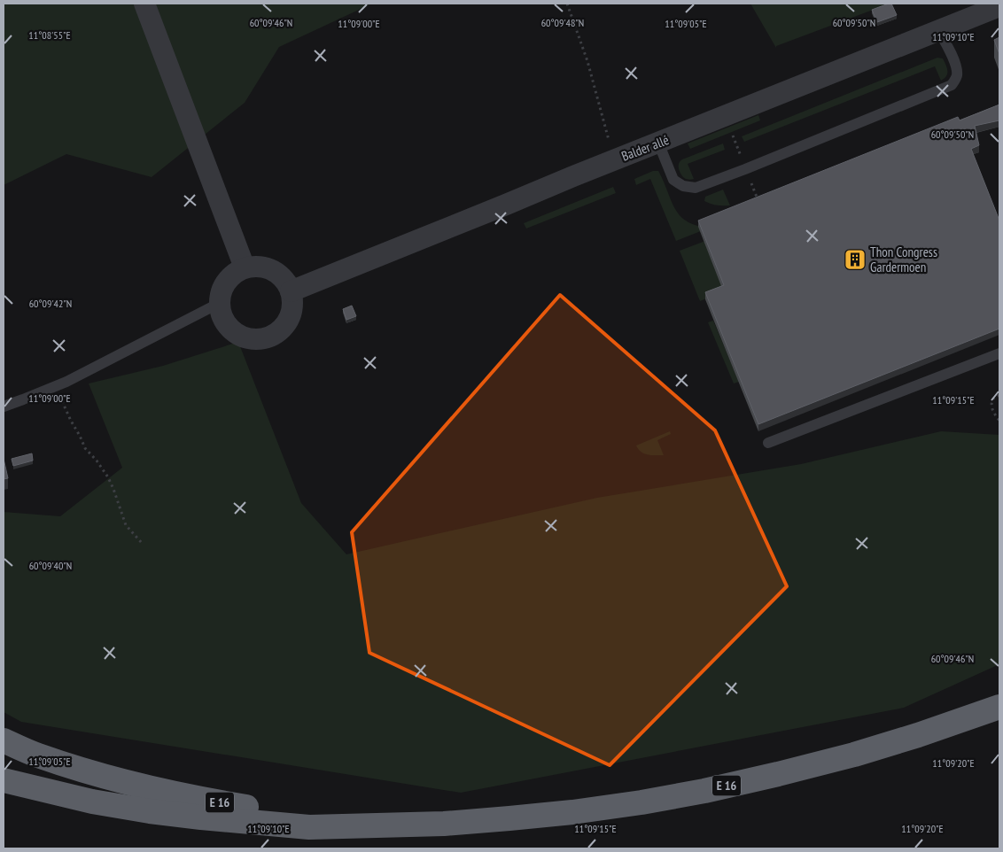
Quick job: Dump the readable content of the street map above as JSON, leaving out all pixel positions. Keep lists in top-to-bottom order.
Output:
{
  "streets": {
    "highway": ["E 16"],
    "street": ["Balder allé"]
  },
  "places": {
    "building": ["Thon Congress Gardermoen"]
  },
  "coordinates": [
    "60°09'46\"N",
    "60°09'48\"N",
    "60°09'50\"N",
    "11°09'00\"E",
    "11°09'05\"E",
    "11°08'55\"E",
    "11°09'10\"E",
    "60°09'42\"N",
    "11°09'15\"E",
    "60°09'40\"N",
    "11°09'20\"E"
  ]
}
